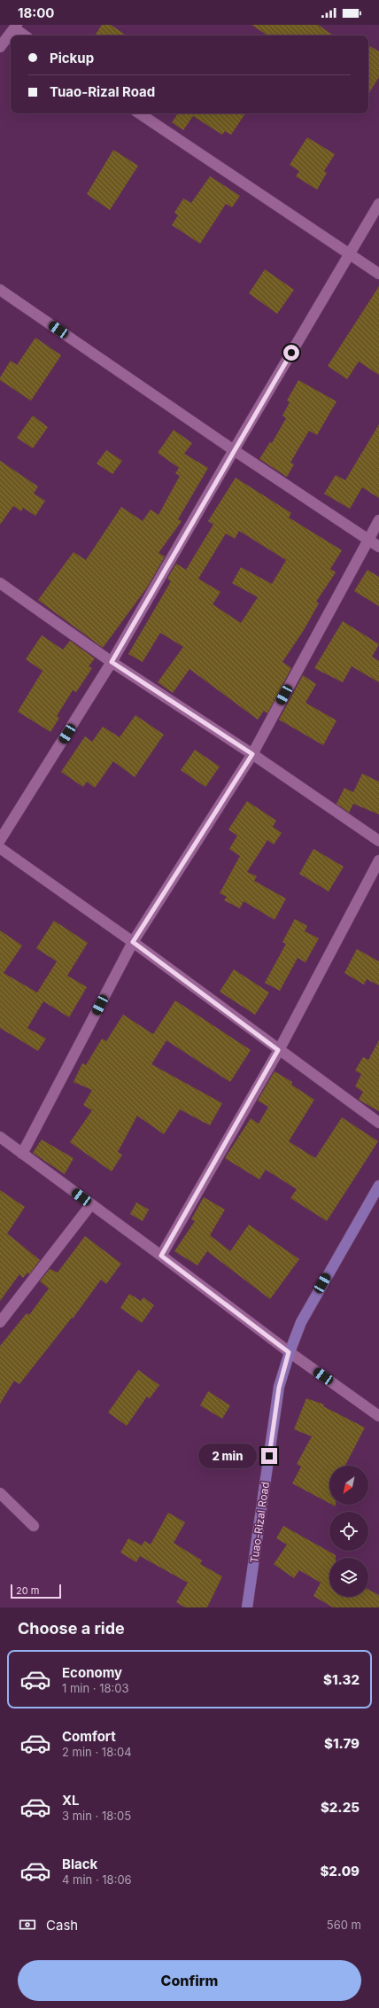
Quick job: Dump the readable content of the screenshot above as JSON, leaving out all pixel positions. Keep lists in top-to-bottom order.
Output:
{
  "streets": {
    "main road": ["Tuao-Rizal Road"]
  },
  "scale_bar": "20 m",
  "north": "bottom left",
  "page": {
    "status": "18:00",
    "banner": ["Pickup", "Tuao-Rizal Road"],
    "bubble": "2 min",
    "scale": "20 m",
    "heading": "Choose a ride",
    "list": [
      {
        "name": "Economy",
        "note": "1 min · 18:03",
        "value": "$1.32"
      },
      {
        "name": "Comfort",
        "note": "2 min · 18:04",
        "value": "$1.79"
      },
      {
        "name": "XL",
        "note": "3 min · 18:05",
        "value": "$2.25"
      },
      {
        "name": "Black",
        "note": "4 min · 18:06",
        "value": "$2.09"
      }
    ],
    "pay": ["Cash", "560 m"],
    "buttons": "Confirm"
  }
}
